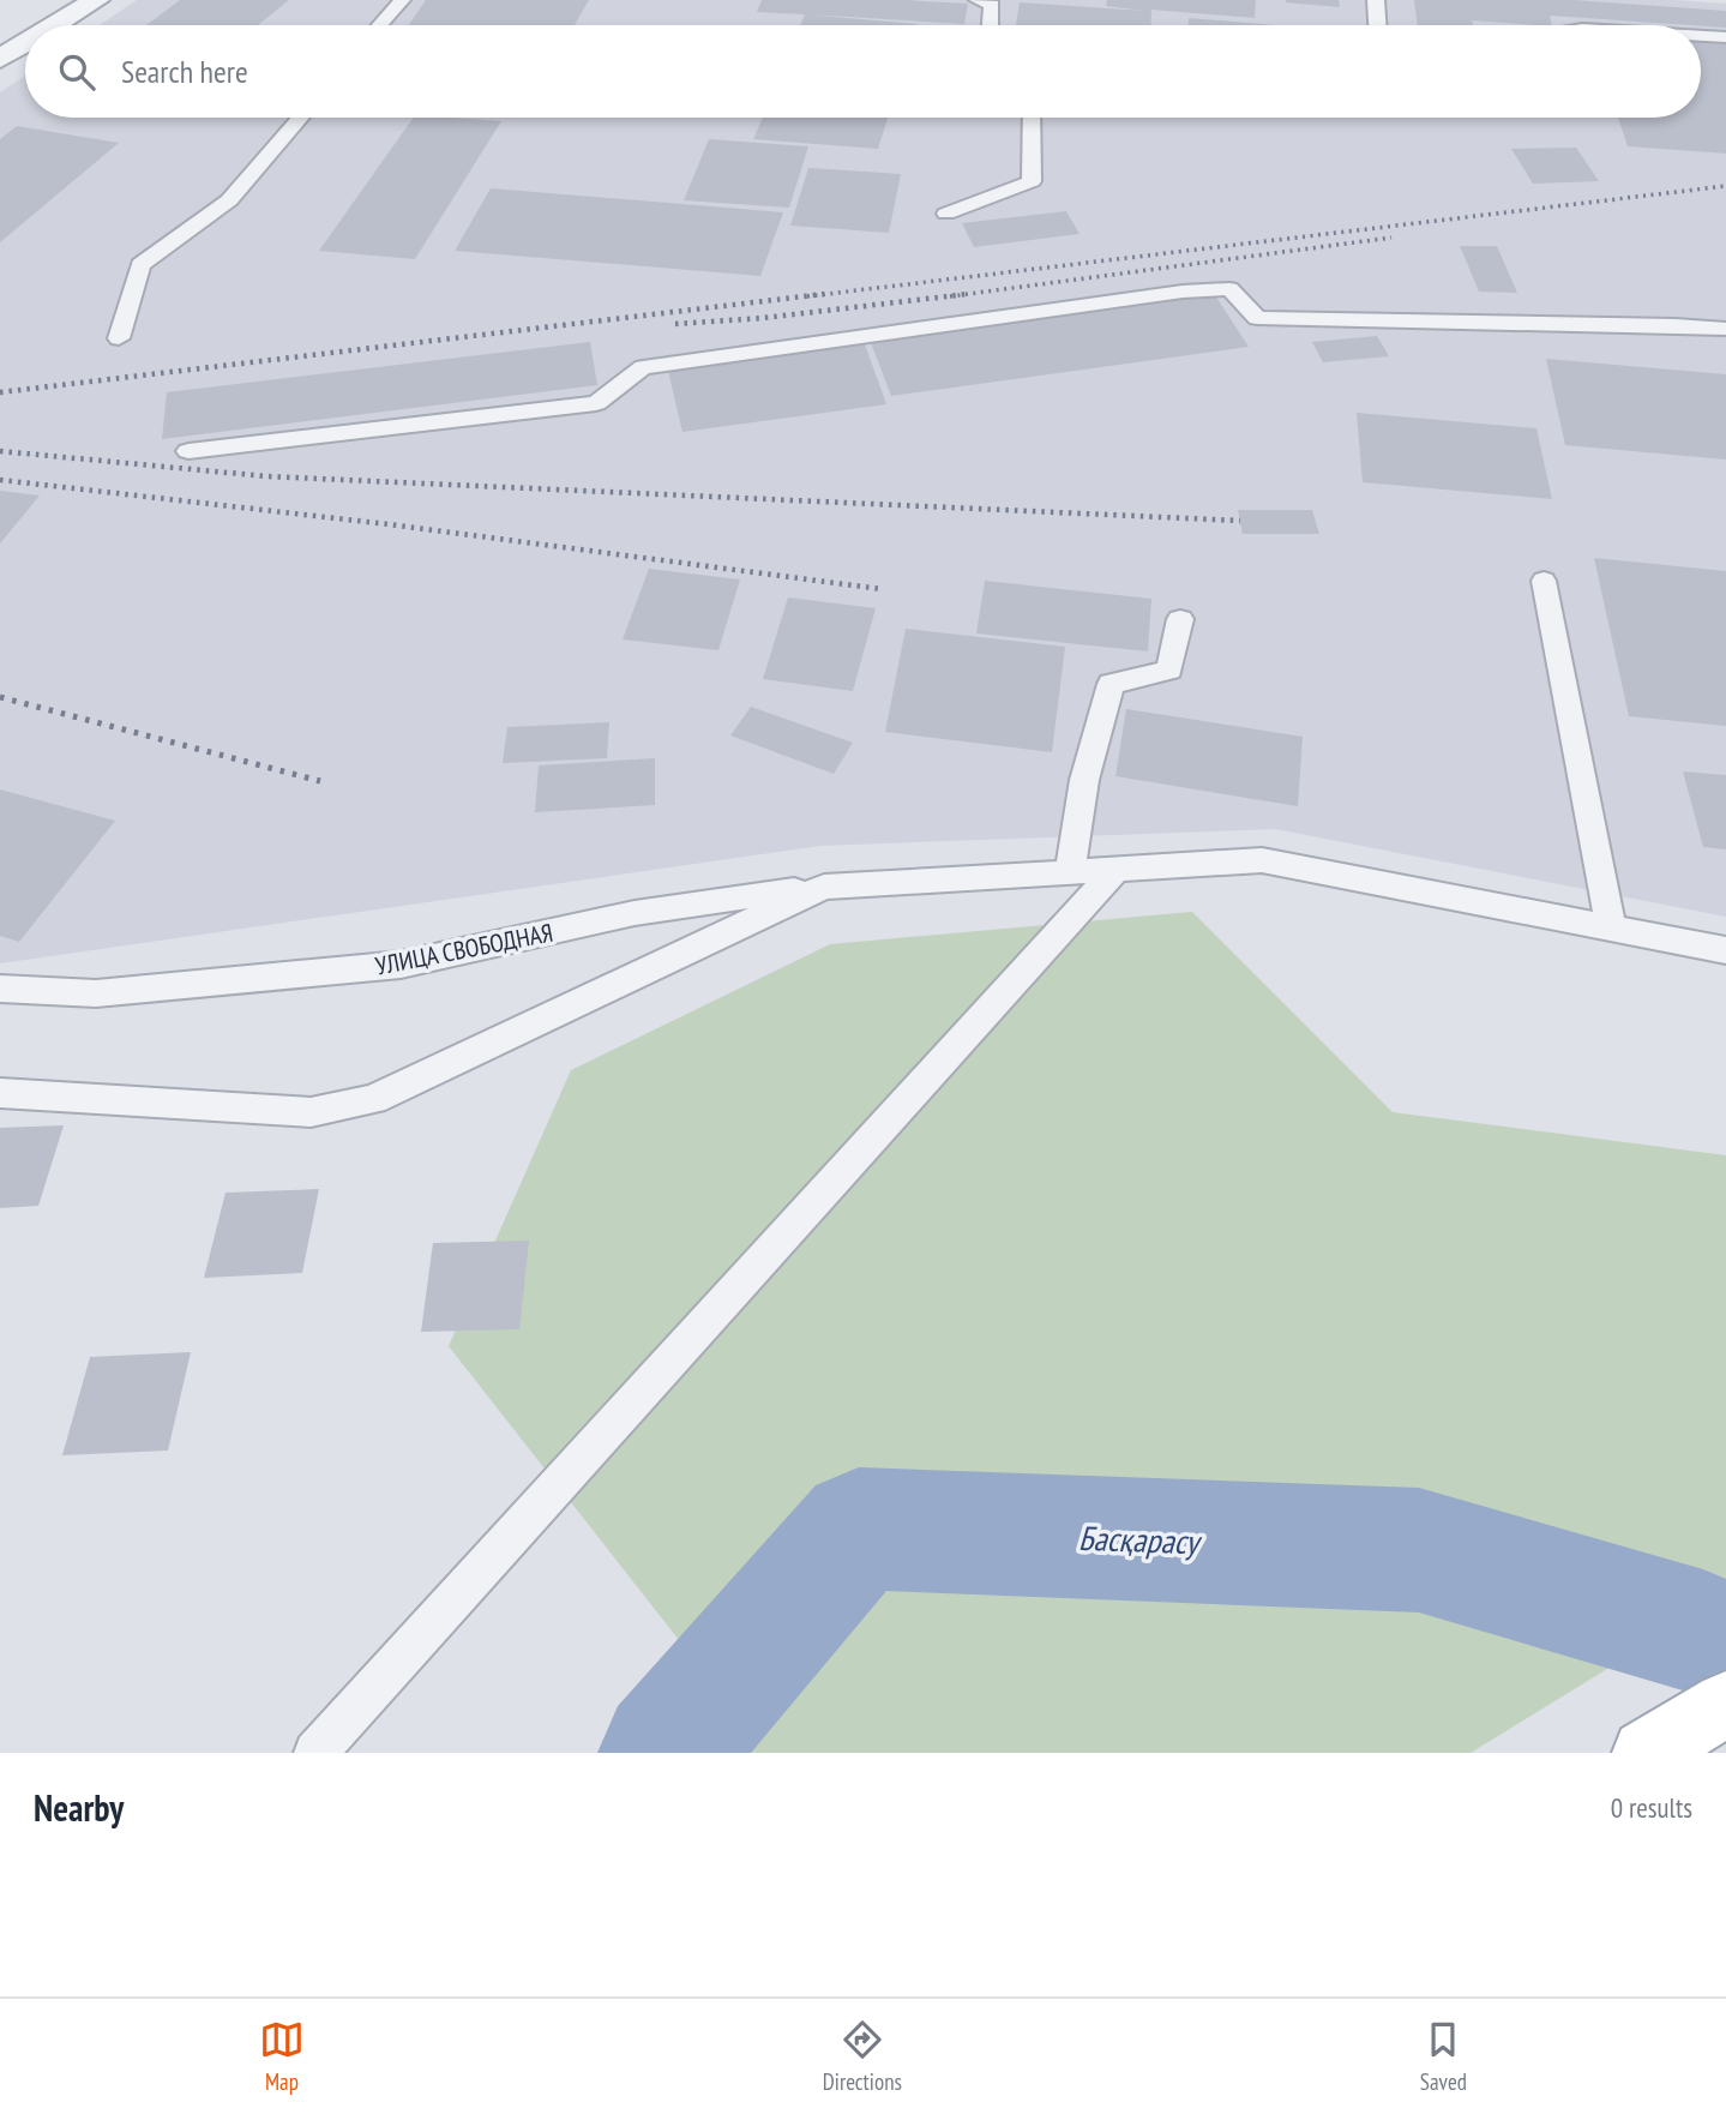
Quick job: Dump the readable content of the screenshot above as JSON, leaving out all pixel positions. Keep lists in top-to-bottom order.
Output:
{
  "streets": {
    "lane": ["УЛИЦА СВОБОДНАЯ"]
  },
  "water": ["Басқарасу"],
  "page": {
    "search": "Search here",
    "heading": ["Nearby", "0 results"],
    "nav": ["Map", "Directions", "Saved"]
  }
}
